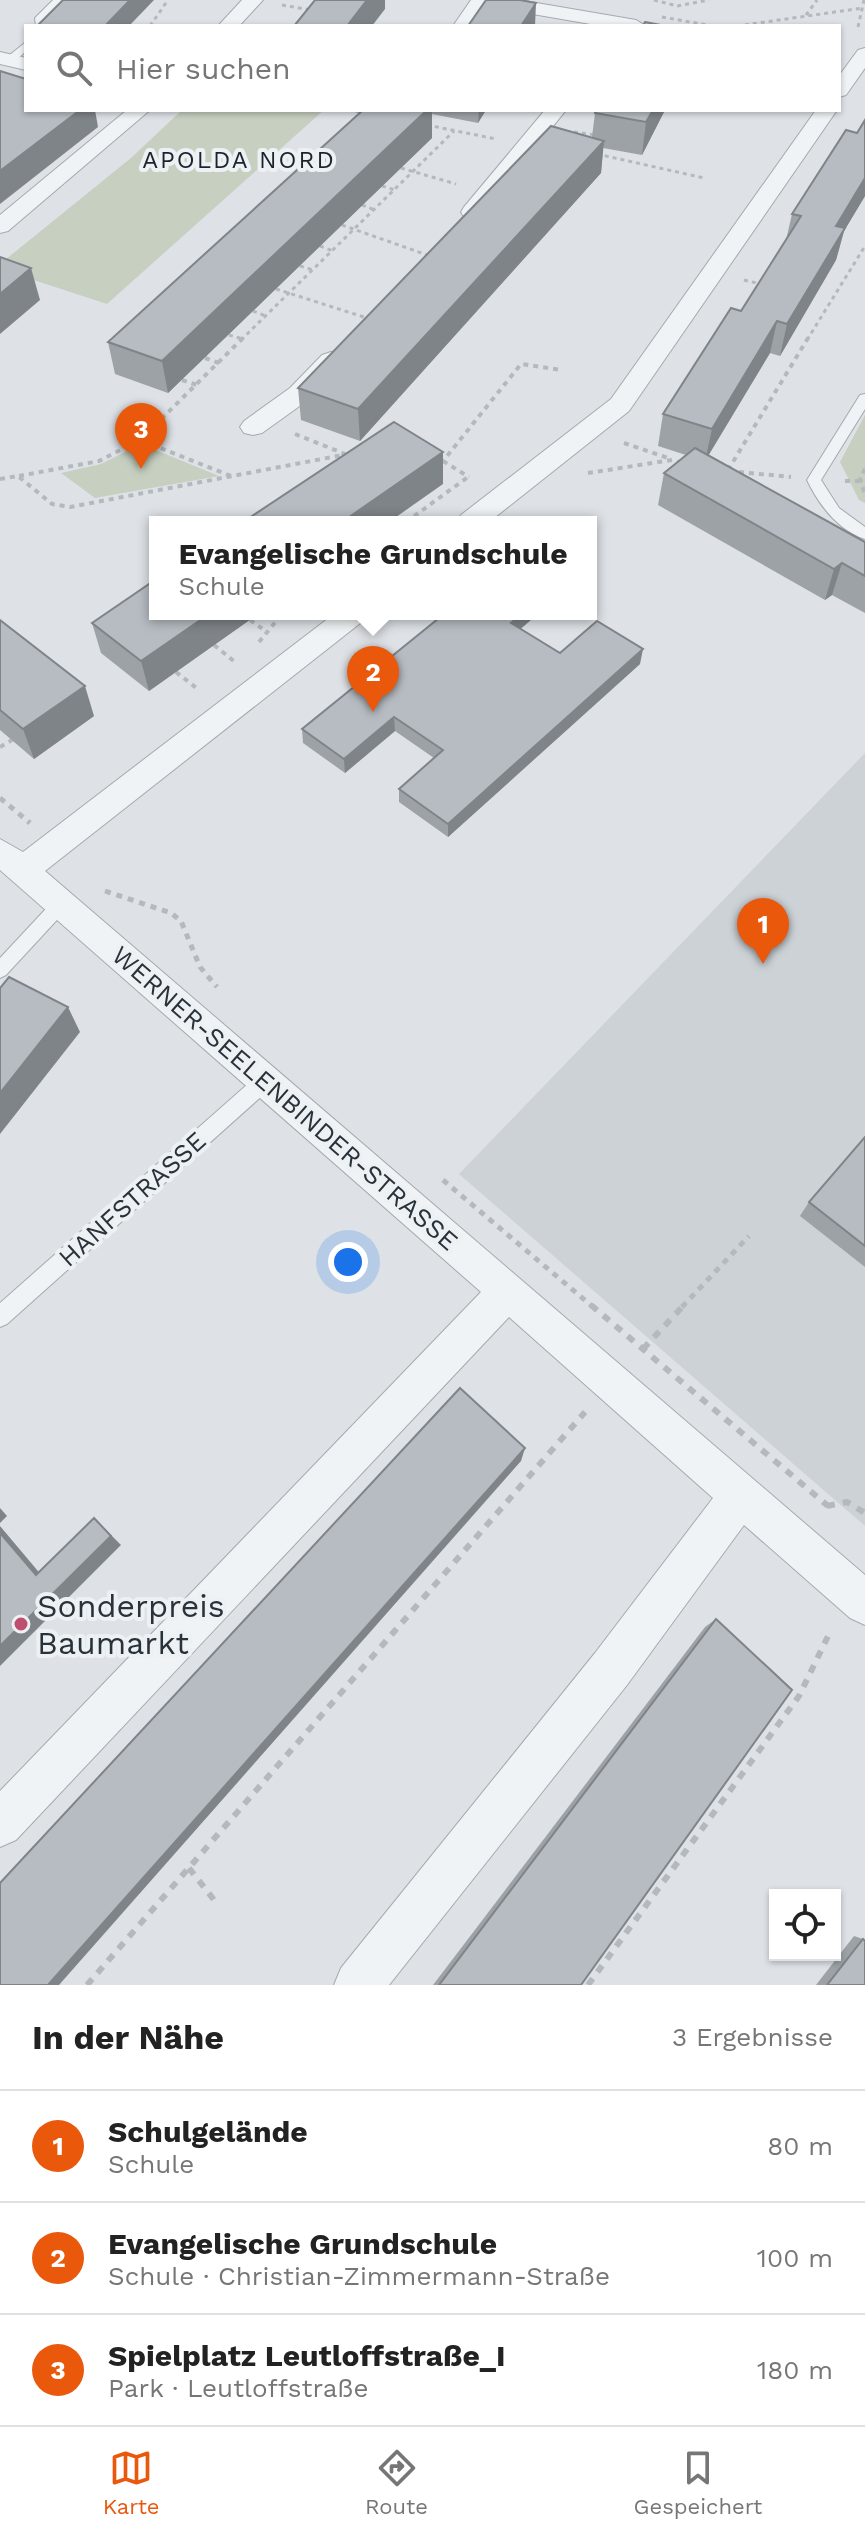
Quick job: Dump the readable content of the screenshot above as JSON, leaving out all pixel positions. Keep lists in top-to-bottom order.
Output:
{
  "streets": {
    "street": ["WERNER-SEELENBINDER-STRASSE"],
    "lane": ["HANFSTRASSE"]
  },
  "crossings": [
    ["WERNER-SEELENBINDER-STRASSE", "HANFSTRASSE"]
  ],
  "districts": ["APOLDA NORD"],
  "places": ["Sonderpreis Baumarkt"],
  "page": {
    "search": "Hier suchen",
    "pins": ["3", "2", "1"],
    "popup": ["Evangelische Grundschule", "Schule"],
    "heading": ["In der Nähe", "3 Ergebnisse"],
    "list": [
      {
        "mark": "1",
        "name": "Schulgelände",
        "note": "Schule",
        "value": "80 m"
      },
      {
        "mark": "2",
        "name": "Evangelische Grundschule",
        "note": "Schule · Christian-Zimmermann-Straße",
        "value": "100 m"
      },
      {
        "mark": "3",
        "name": "Spielplatz Leutloffstraße_I",
        "note": "Park · Leutloffstraße",
        "value": "180 m"
      }
    ],
    "nav": ["Karte", "Route", "Gespeichert"]
  }
}
